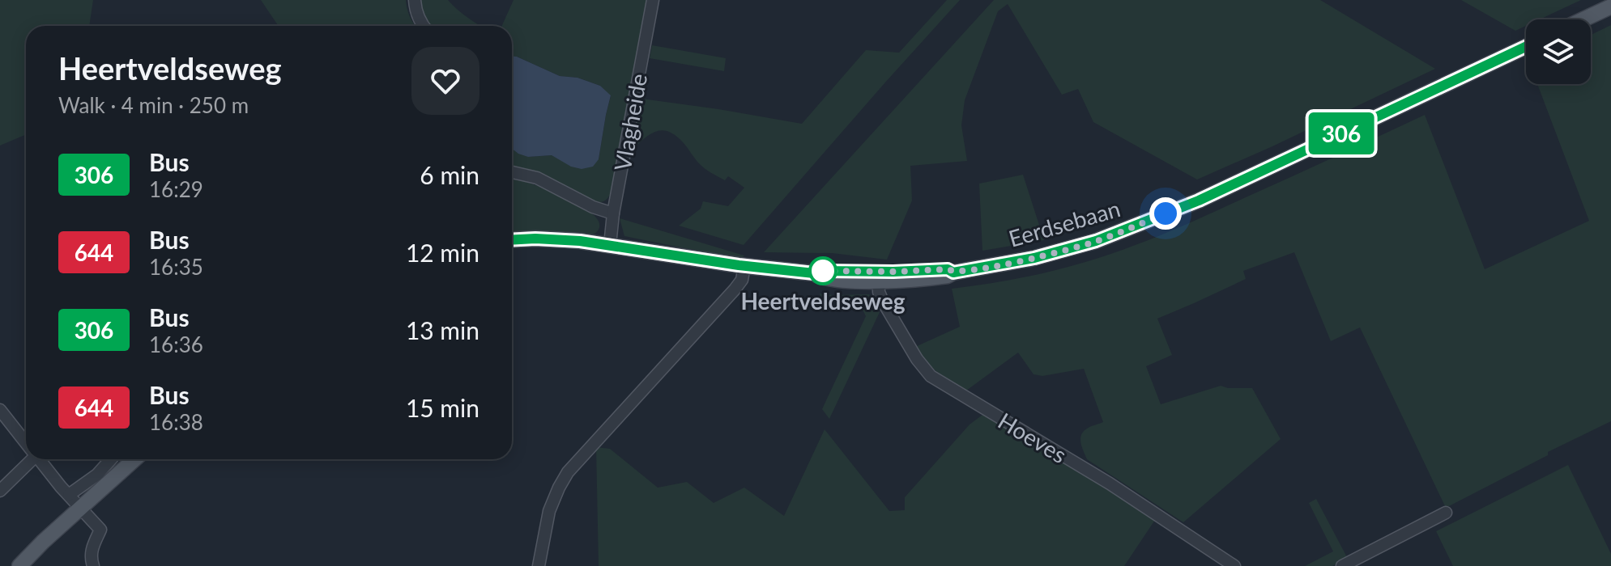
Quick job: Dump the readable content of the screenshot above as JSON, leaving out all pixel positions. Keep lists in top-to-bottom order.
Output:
{
  "streets": {
    "main road": ["Eerdsebaan"],
    "street": ["Vlagheide", "Hoeves"]
  },
  "crossings": [
    ["Vlagheide", "Eerdsebaan"],
    ["Eerdsebaan", "Hoeves"]
  ],
  "places": ["Heertveldseweg"],
  "lines": ["bus line 306"],
  "page": {
    "on_map": "306",
    "heading": ["Heertveldseweg", "Walk · 4 min · 250 m"],
    "list": [
      {
        "mark": "306",
        "name": "Bus",
        "note": "16:29",
        "value": "6 min"
      },
      {
        "mark": "644",
        "name": "Bus",
        "note": "16:35",
        "value": "12 min"
      },
      {
        "mark": "306",
        "name": "Bus",
        "note": "16:36",
        "value": "13 min"
      },
      {
        "mark": "644",
        "name": "Bus",
        "note": "16:38",
        "value": "15 min"
      }
    ]
  }
}
